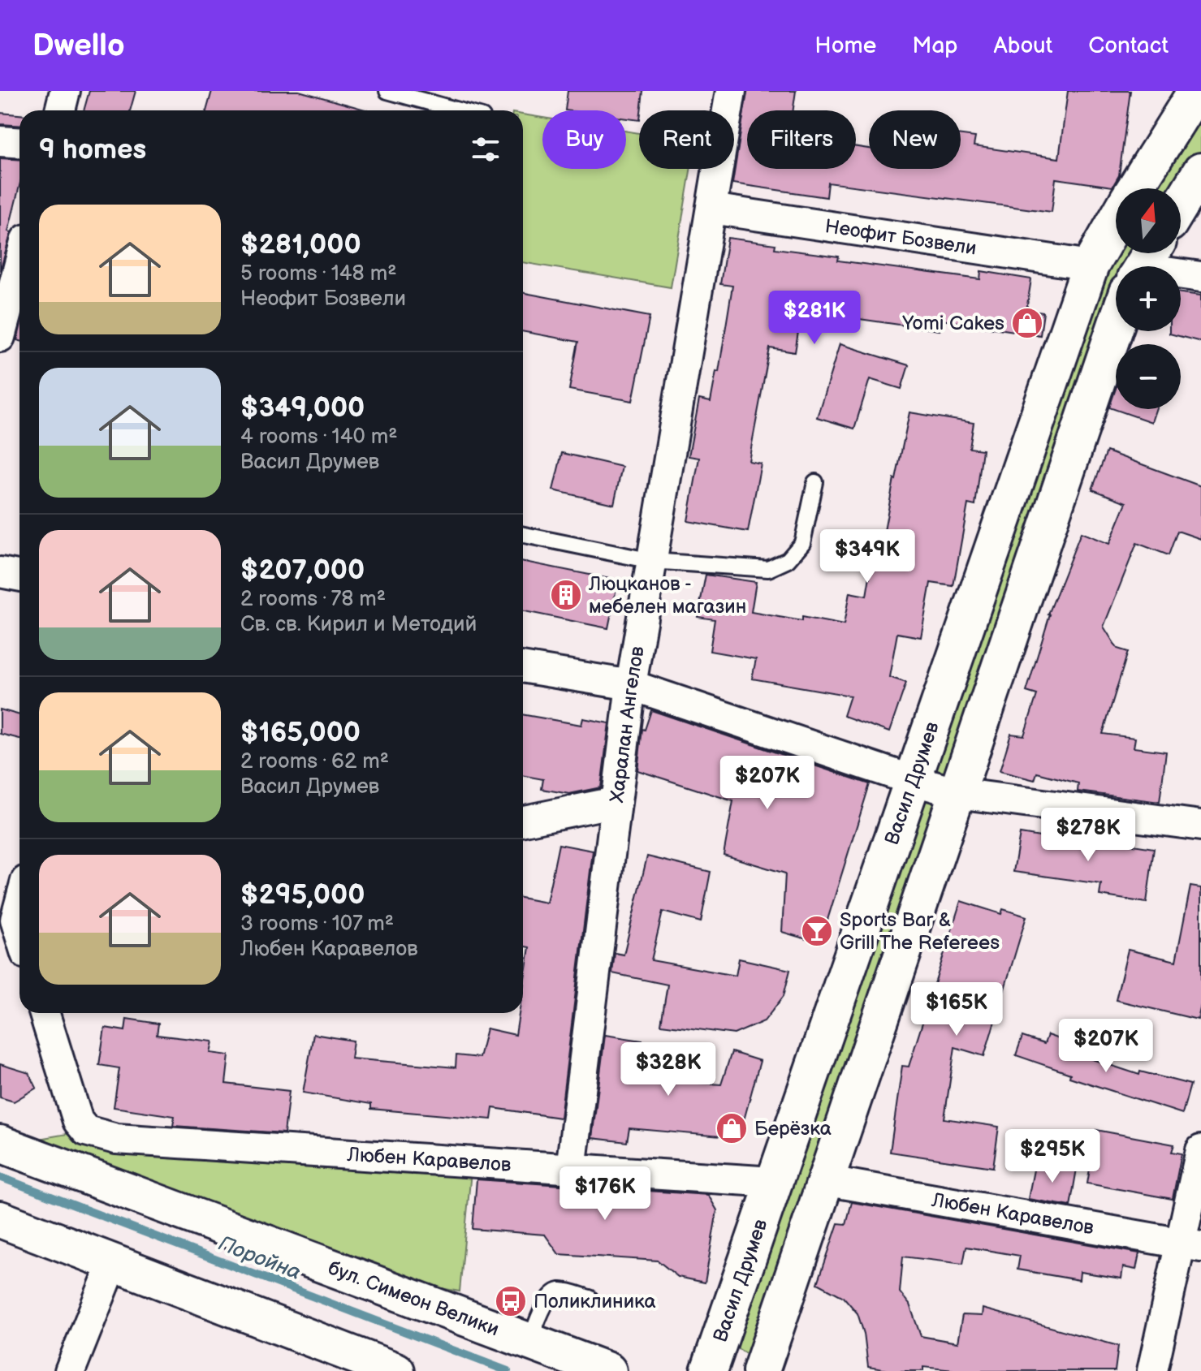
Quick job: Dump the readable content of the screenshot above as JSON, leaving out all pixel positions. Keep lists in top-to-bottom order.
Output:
{
  "streets": {
    "street": [
      "Неофит Бозвели",
      "Харалан Ангелов",
      "Васил Друмев",
      "Любен Каравелов",
      "бул. Симеон Велики"
    ]
  },
  "crossings": [
    ["Неофит Бозвели", "Харалан Ангелов"],
    ["Неофит Бозвели", "Васил Друмев"],
    ["Харалан Ангелов", "Любен Каравелов"],
    ["Васил Друмев", "Любен Каравелов"]
  ],
  "water": ["Поройна"],
  "places": {
    "shop": ["Yomi Cakes", "Берёзка"],
    "building": ["Люцканов - мебелен магазин"],
    "bar": ["Sports Bar & Grill The Referees"],
    "bus stop": ["Поликлиника"]
  },
  "north": "top",
  "page": {
    "header": "Dwello",
    "nav": [
      "Home",
      "Map",
      "About",
      "Contact"
    ],
    "chip": [
      "Buy",
      "Rent",
      "Filters",
      "New"
    ],
    "heading": "9 homes",
    "map_buttons": ["+", "−"],
    "list": [
      {
        "name": "$281,000",
        "note": "5 rooms · 148 m² · Неофит Бозвели"
      },
      {
        "name": "$349,000",
        "note": "4 rooms · 140 m² · Васил Друмев"
      },
      {
        "name": "$207,000",
        "note": "2 rooms · 78 m² · Св. св. Кирил и Методий"
      },
      {
        "name": "$165,000",
        "note": "2 rooms · 62 m² · Васил Друмев"
      },
      {
        "name": "$295,000",
        "note": "3 rooms · 107 m² · Любен Каравелов"
      }
    ],
    "price": [
      "$281K",
      "$349K",
      "$207K",
      "$278K",
      "$165K",
      "$207K",
      "$328K",
      "$295K",
      "$176K"
    ]
  }
}
